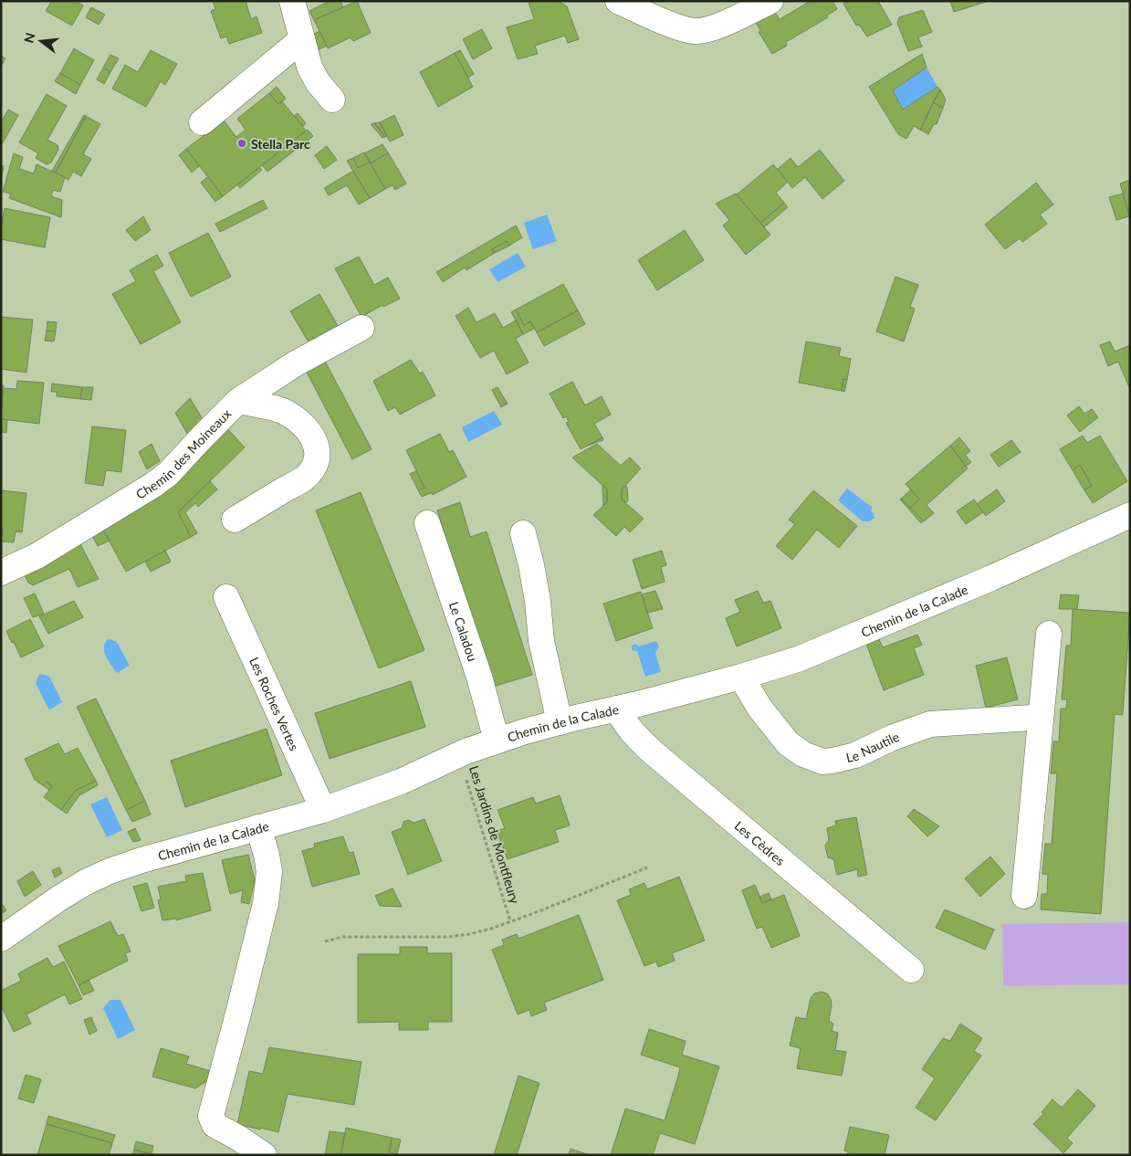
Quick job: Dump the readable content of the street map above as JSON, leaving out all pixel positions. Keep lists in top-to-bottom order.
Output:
{
  "streets": {
    "street": [
      "Chemin des Moineaux",
      "Chemin de la Calade",
      "Le Caladou",
      "Les Roches Vertes",
      "Le Nautile",
      "Les Cèdres"
    ],
    "path": ["Les Jardins de Montfleury"]
  },
  "crossings": [
    ["Chemin de la Calade", "Le Caladou"],
    ["Chemin de la Calade", "Les Roches Vertes"],
    ["Chemin de la Calade", "Le Nautile"],
    ["Chemin de la Calade", "Les Jardins de Montfleury"],
    ["Chemin de la Calade", "Les Cèdres"]
  ],
  "places": ["Stella Parc"],
  "north": "left"
}
